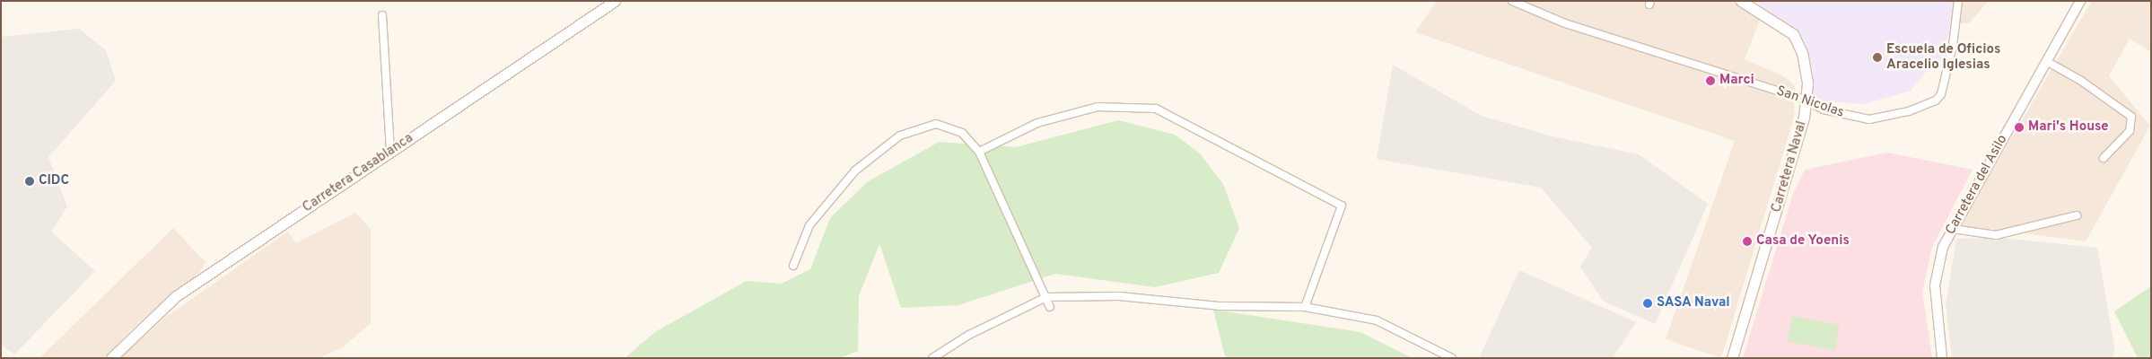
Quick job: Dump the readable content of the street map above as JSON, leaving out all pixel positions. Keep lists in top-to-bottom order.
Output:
{
  "streets": {
    "main road": ["Carretera Naval", "Carretera Casablanca"],
    "street": ["San Nicolas", "Carretera del Asilo"]
  },
  "crossings": [
    ["San Nicolas", "Carretera Naval"]
  ],
  "places": [
    "Escuela de Oficios Aracelio Iglesias",
    "Marci",
    "Mari's House",
    "CIDC",
    "Casa de Yoenis",
    "SASA Naval"
  ]
}
